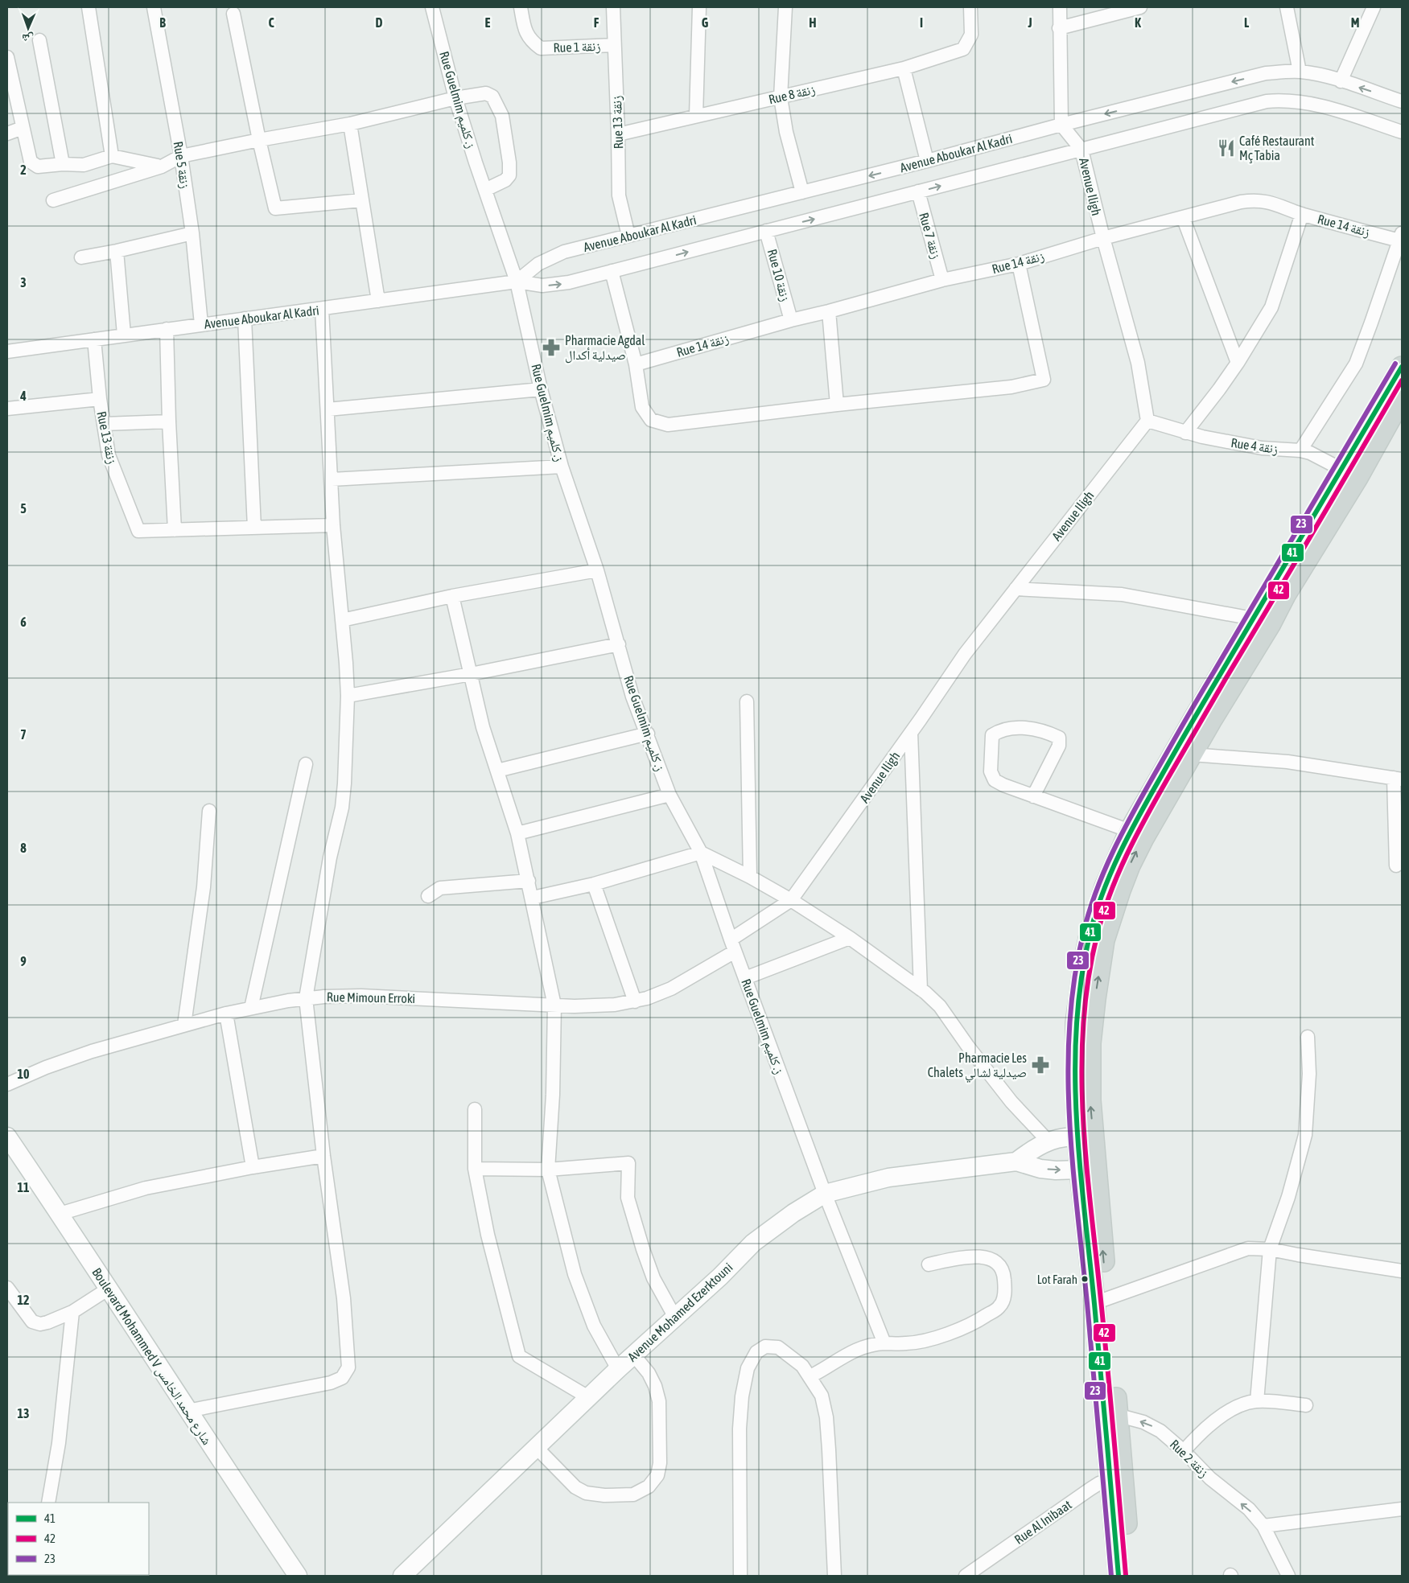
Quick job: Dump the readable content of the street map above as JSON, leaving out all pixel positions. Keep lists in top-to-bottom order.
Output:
{
  "streets": {
    "street": [
      "Rue 1 زنقة",
      "Rue 8 زنقة",
      "Rue Guelmim ز. كلميم",
      "Rue 13 زنقة",
      "Avenue Aboukar Al Kadri",
      "Rue 5 زنقة",
      "Avenue Iligh",
      "Rue 14 زنقة",
      "Rue 7 زنقة",
      "Rue 10 زنقة",
      "Rue 4 زنقة",
      "Rue Mimoun Erroki",
      "Avenue Mohamed Ezerktouni",
      "Boulevard Mohammed V شارع محمد الخامس",
      "Rue 2 زنقة",
      "Rue Al Inibaat"
    ]
  },
  "crossings": [
    ["Rue 1 زنقة", "Rue 13 زنقة"],
    ["Rue 8 زنقة", "Rue 13 زنقة"],
    ["Rue Guelmim ز. كلميم", "Avenue Aboukar Al Kadri"],
    ["Rue Guelmim ز. كلميم", "Avenue Iligh"],
    ["Rue Guelmim ز. كلميم", "Rue Mimoun Erroki"],
    ["Rue Guelmim ز. كلميم", "Avenue Mohamed Ezerktouni"],
    ["Rue 13 زنقة", "Avenue Aboukar Al Kadri"],
    ["Avenue Aboukar Al Kadri", "Rue 5 زنقة"],
    ["Avenue Aboukar Al Kadri", "Avenue Iligh"],
    ["Avenue Aboukar Al Kadri", "Rue 7 زنقة"],
    ["Avenue Aboukar Al Kadri", "Rue 10 زنقة"],
    ["Avenue Iligh", "Rue 14 زنقة"],
    ["Avenue Iligh", "Rue 4 زنقة"],
    ["Avenue Iligh", "Rue Mimoun Erroki"],
    ["Rue 14 زنقة", "Rue 7 زنقة"],
    ["Rue 14 زنقة", "Rue 10 زنقة"]
  ],
  "one_way": ["Rue 2 زنقة"],
  "places": {
    "restaurant": ["Café Restaurant Mç Tabia"],
    "pharmacy": ["Pharmacie Agdal صيدلية أكدال", "Pharmacie Les Chalets صيدلية لشالي"],
    "other": ["Lot Farah"]
  },
  "lines": ["transit line 23", "transit line 41", "transit line 42"],
  "legend": ["41", "42", "23"],
  "north": "bottom",
  "grid": {
    "columns": [
      "B",
      "C",
      "D",
      "E",
      "F",
      "G",
      "H",
      "I",
      "J",
      "K",
      "L",
      "M"
    ],
    "rows": [
      "2",
      "3",
      "4",
      "5",
      "6",
      "7",
      "8",
      "9",
      "10",
      "11",
      "12",
      "13"
    ]
  }
}
